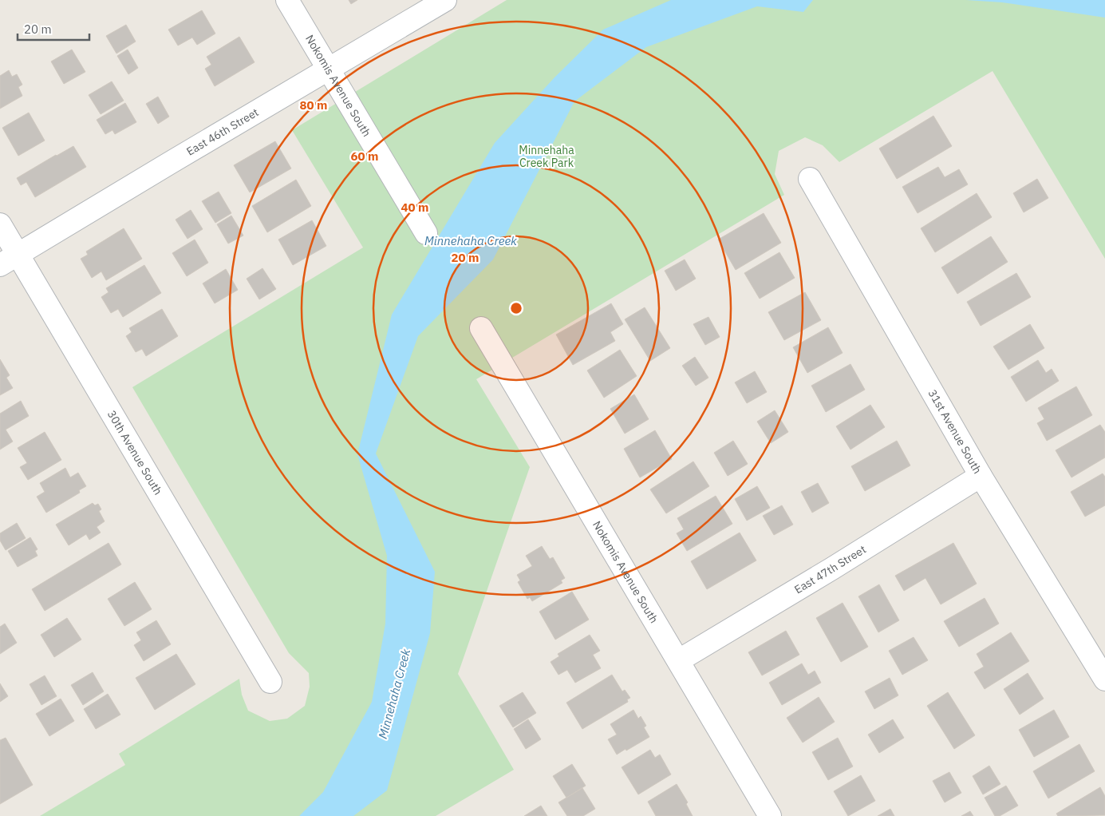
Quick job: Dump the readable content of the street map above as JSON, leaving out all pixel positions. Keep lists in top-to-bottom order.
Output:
{
  "streets": {
    "street": [
      "Nokomis Avenue South",
      "East 46th Street",
      "31st Avenue South",
      "30th Avenue South",
      "East 47th Street"
    ]
  },
  "crossings": [
    ["Nokomis Avenue South", "East 46th Street"],
    ["Nokomis Avenue South", "East 47th Street"],
    ["East 46th Street", "30th Avenue South"],
    ["31st Avenue South", "East 47th Street"]
  ],
  "water": ["Minnehaha Creek"],
  "parks": ["Minnehaha Creek Park"],
  "scale_bar": "20 m",
  "rings": [
    "80 m",
    "60 m",
    "40 m",
    "20 m"
  ]
}
